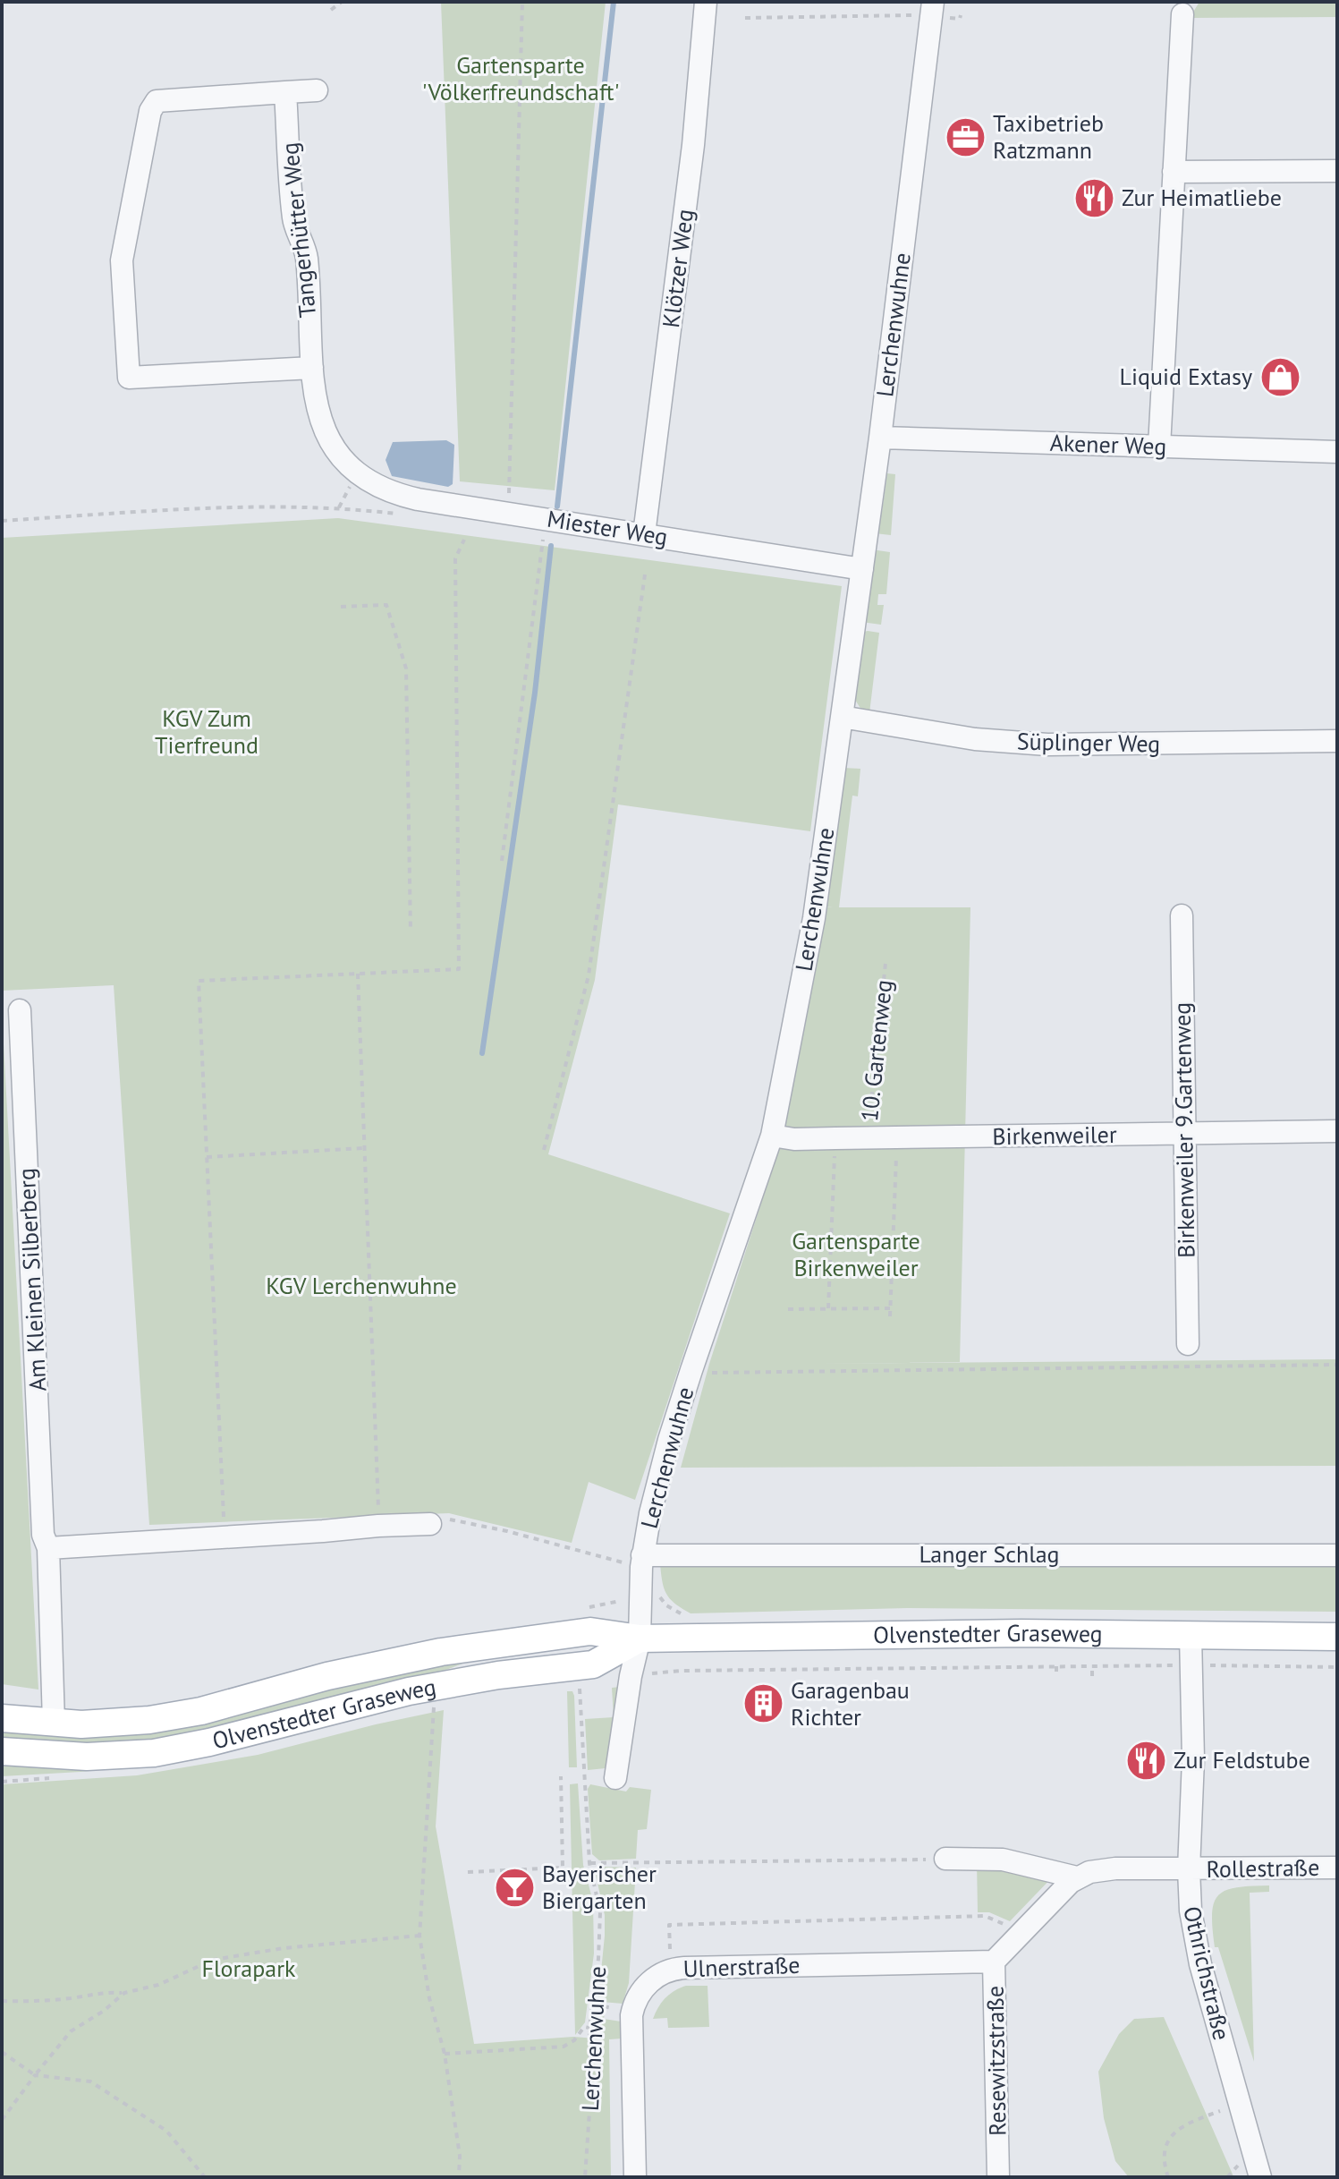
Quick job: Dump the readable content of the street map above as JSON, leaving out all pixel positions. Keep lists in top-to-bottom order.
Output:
{
  "streets": {
    "main road": ["Olvenstedter Graseweg"],
    "street": [
      "Tangerhütter Weg",
      "Klötzer Weg",
      "Lerchenwuhne",
      "Akener Weg",
      "Miester Weg",
      "Süplinger Weg",
      "Birkenweiler 9.Gartenweg",
      "Birkenweiler",
      "Am Kleinen Silberberg",
      "Langer Schlag",
      "Rollestraße",
      "Ulnerstraße",
      "Othrichstraße",
      "Resewitzstraße"
    ],
    "path": ["10. Gartenweg"]
  },
  "crossings": [
    ["Tangerhütter Weg", "Miester Weg"],
    ["Klötzer Weg", "Miester Weg"],
    ["Lerchenwuhne", "Akener Weg"],
    ["Lerchenwuhne", "Miester Weg"],
    ["Lerchenwuhne", "Süplinger Weg"],
    ["Lerchenwuhne", "Birkenweiler"],
    ["Lerchenwuhne", "Langer Schlag"],
    ["Lerchenwuhne", "Olvenstedter Graseweg"],
    ["10. Gartenweg", "Birkenweiler"],
    ["Birkenweiler 9.Gartenweg", "Birkenweiler"],
    ["Am Kleinen Silberberg", "Olvenstedter Graseweg"],
    ["Olvenstedter Graseweg", "Othrichstraße"],
    ["Rollestraße", "Othrichstraße"],
    ["Ulnerstraße", "Resewitzstraße"]
  ],
  "parks": [
    "Gartensparte 'Völkerfreundschaft'",
    "KGV Zum Tierfreund",
    "Gartensparte Birkenweiler",
    "KGV Lerchenwuhne",
    "Florapark"
  ],
  "places": {
    "office": ["Taxibetrieb Ratzmann"],
    "restaurant": ["Zur Heimatliebe", "Zur Feldstube"],
    "shop": ["Liquid Extasy"],
    "building": ["Garagenbau Richter"],
    "bar": ["Bayerischer Biergarten"]
  }
}
